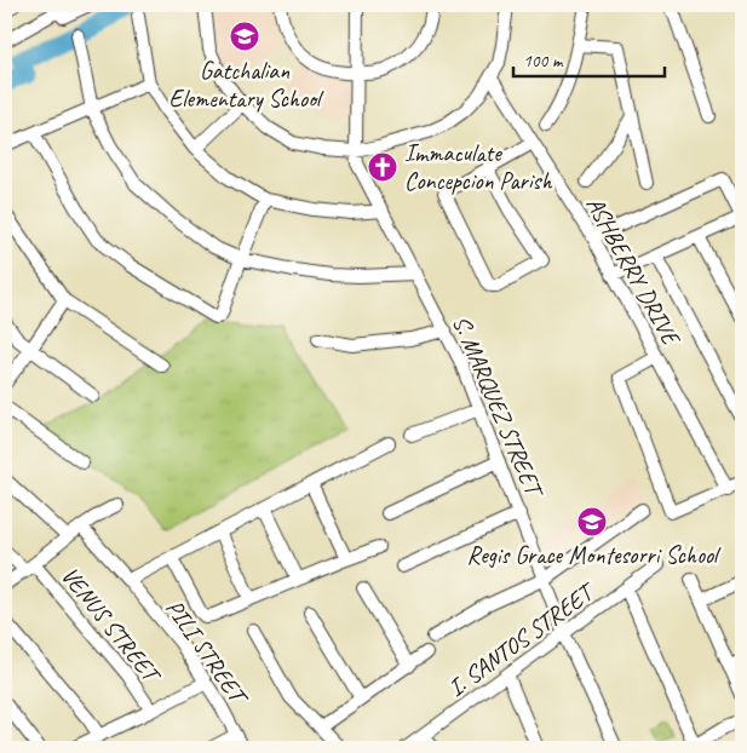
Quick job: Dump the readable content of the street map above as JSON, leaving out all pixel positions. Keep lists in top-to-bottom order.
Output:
{
  "streets": {
    "street": [
      "ASHBERRY DRIVE",
      "S. MARQUEZ STREET",
      "VENUS STREET",
      "I. SANTOS STREET",
      "PILI STREET"
    ]
  },
  "crossings": [
    ["S. MARQUEZ STREET", "I. SANTOS STREET"]
  ],
  "places": {
    "school or university": ["Gatchalian Elementary School", "Regis Grace Montesorri School"],
    "church": ["Immaculate Concepcion Parish"]
  },
  "scale_bar": "100 m"
}
